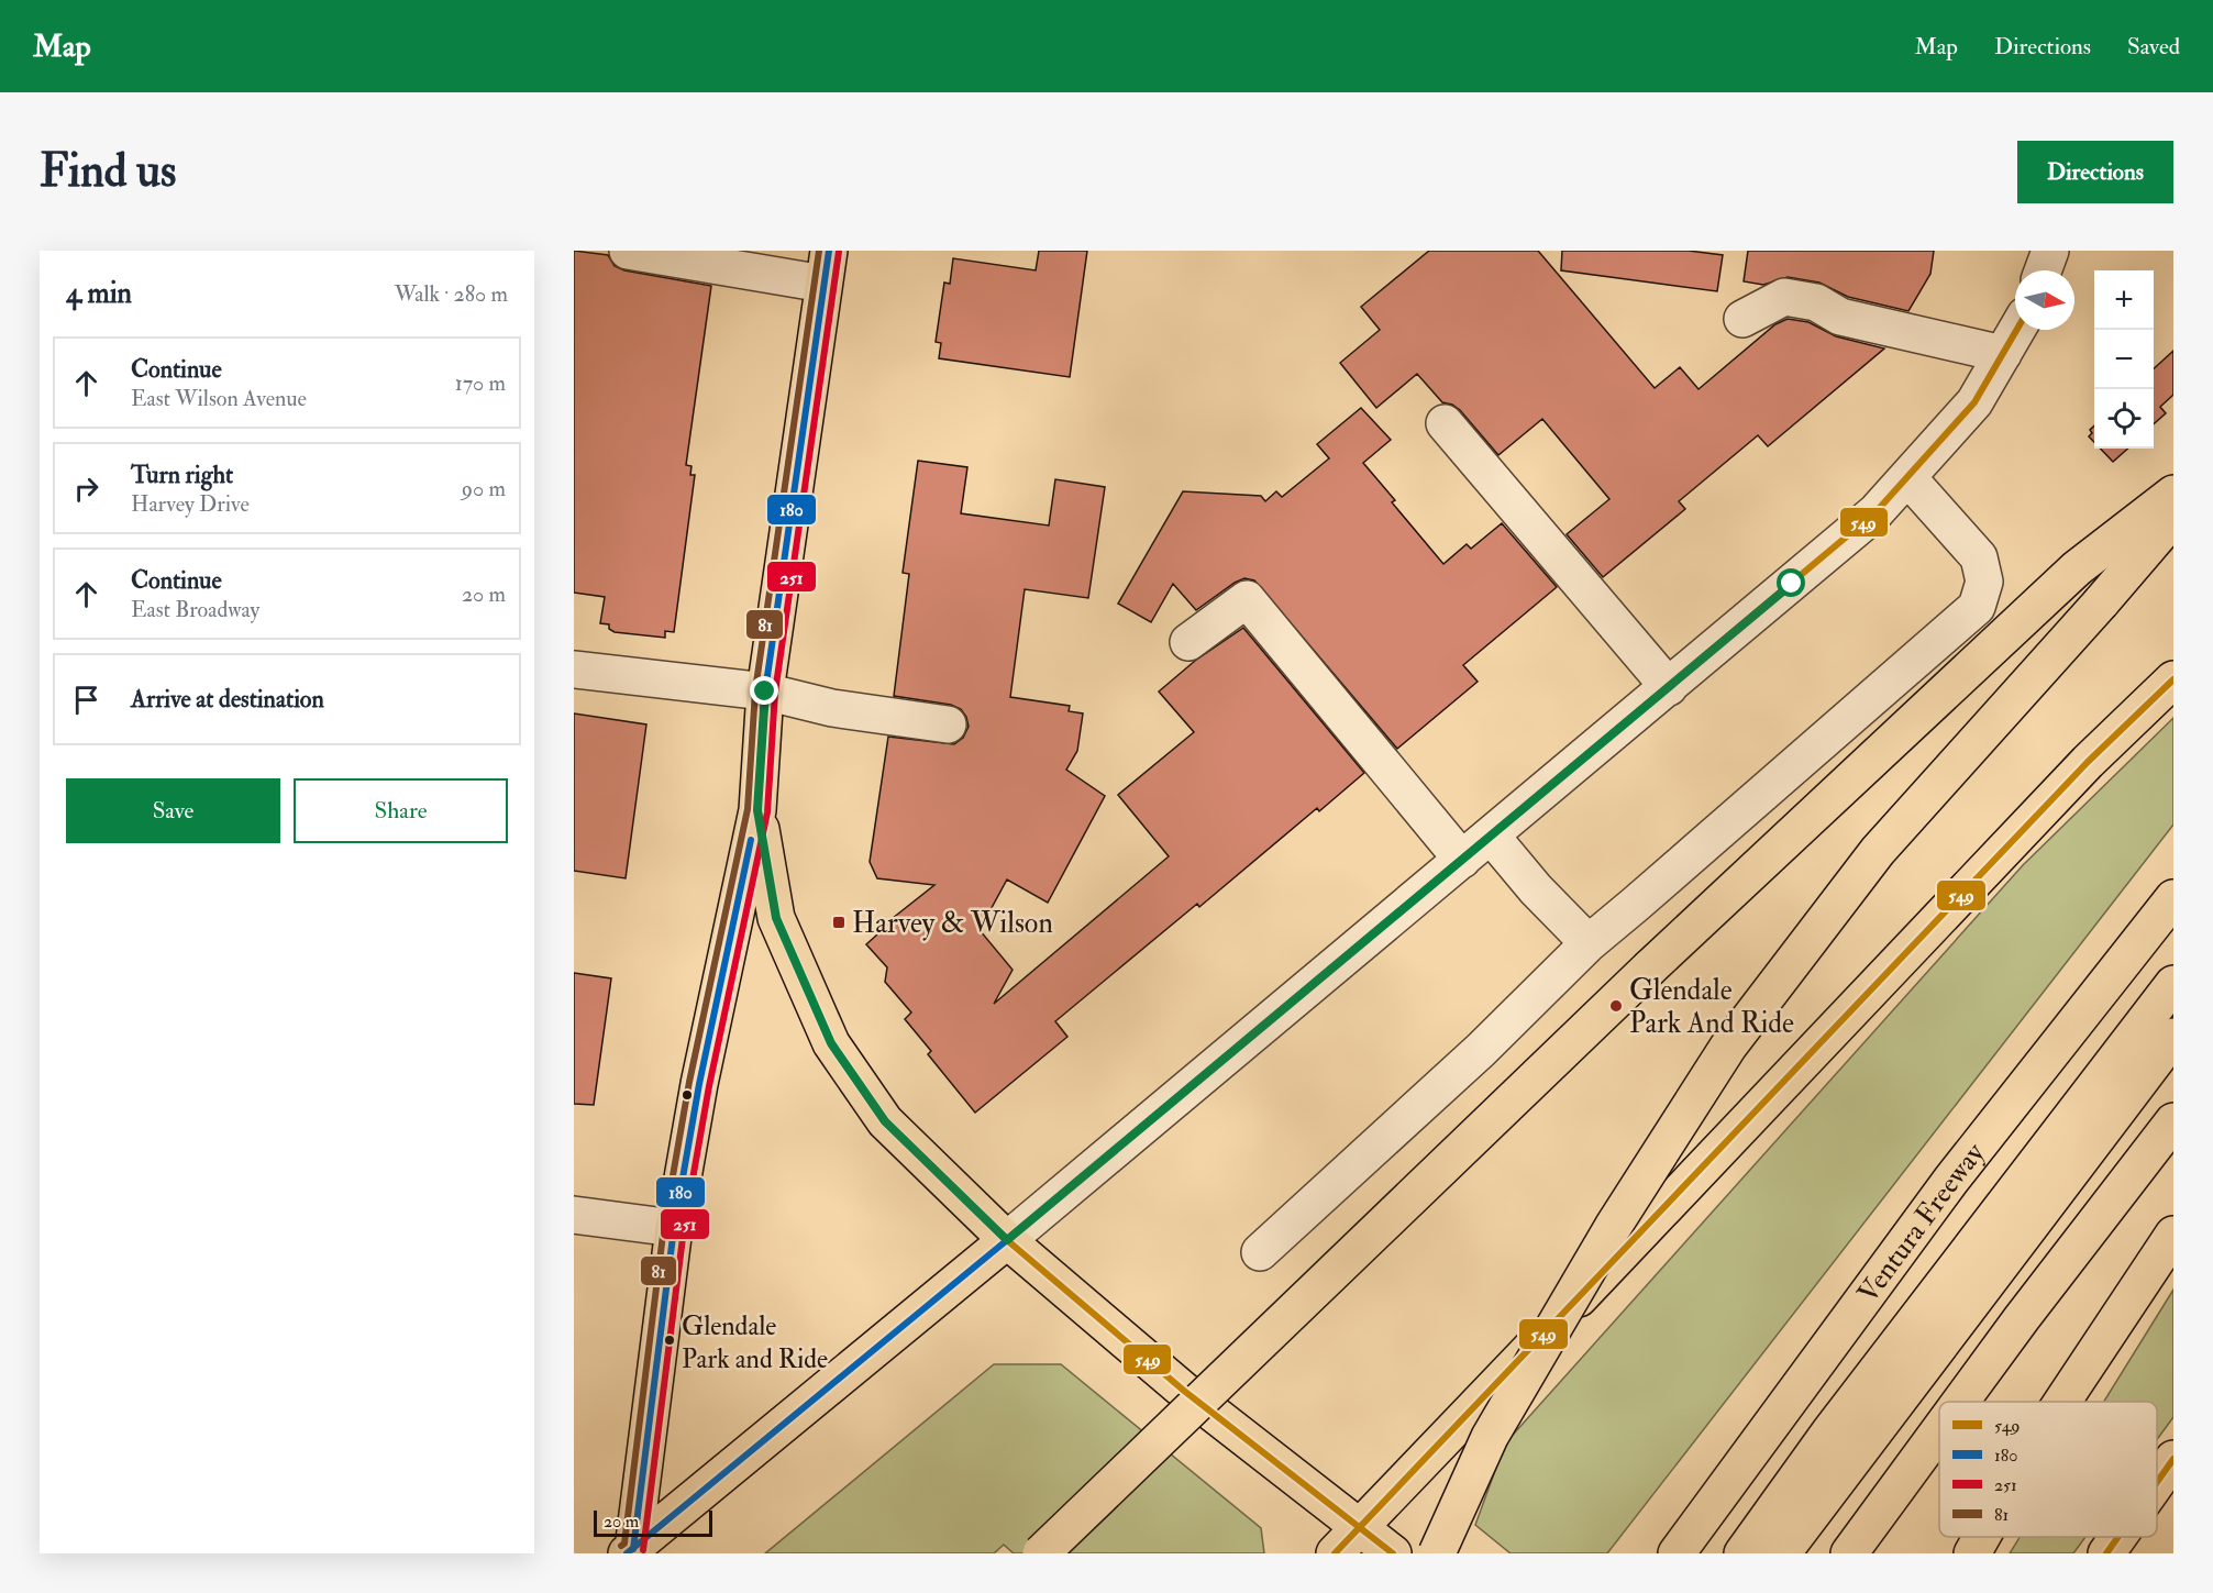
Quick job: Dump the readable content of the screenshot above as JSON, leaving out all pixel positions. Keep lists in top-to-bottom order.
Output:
{
  "streets": {
    "main road": ["Ventura Freeway"]
  },
  "places": {
    "transit": ["Harvey & Wilson"],
    "other": ["Glendale Park And Ride", "Glendale Park and Ride"]
  },
  "lines": [
    "transit line 180",
    "transit line 81",
    "transit line 251",
    "transit line 549"
  ],
  "legend": [
    "549",
    "180",
    "251",
    "81"
  ],
  "scale_bar": "20 m",
  "north": "right",
  "page": {
    "header": "Map",
    "nav": ["Map", "Directions", "Saved"],
    "buttons": [
      "Directions",
      ["Save", "Share"]
    ],
    "title": "Find us",
    "heading": ["4 min", "Walk · 280 m"],
    "map_buttons": ["+", "−"],
    "list": [
      ["Continue", "East Wilson Avenue", "170 m"],
      ["Turn right", "Harvey Drive", "90 m"],
      ["Continue", "East Broadway", "20 m"],
      "Arrive at destination"
    ],
    "scale": "20 m"
  }
}
